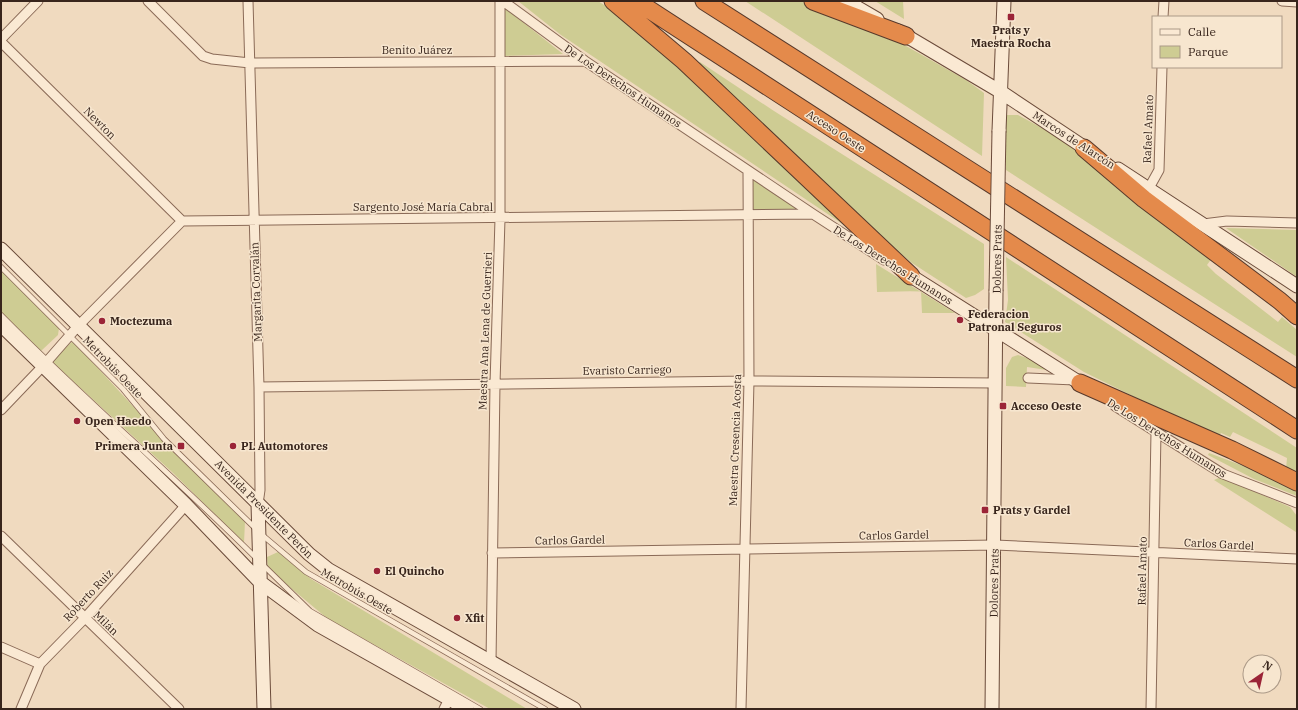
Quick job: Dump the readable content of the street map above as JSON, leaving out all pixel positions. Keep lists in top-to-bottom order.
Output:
{
  "streets": {
    "highway": ["Acceso Oeste"],
    "street": [
      "Benito Juárez",
      "De Los Derechos Humanos",
      "Newton",
      "Rafael Amato",
      "Marcos de Alarcón",
      "Sargento José María Cabral",
      "Dolores Prats",
      "Margarita Corvalán",
      "Maestra Ana Lena de Guerrieri",
      "Evaristo Carriego",
      "Maestra Cresencia Acosta",
      "Avenida Presidente Perón",
      "Carlos Gardel",
      "Roberto Ruiz",
      "Milán"
    ],
    "lane": ["Metrobús Oeste"]
  },
  "crossings": [
    ["Benito Juárez", "De Los Derechos Humanos"],
    ["Benito Juárez", "Margarita Corvalán"],
    ["Benito Juárez", "Maestra Ana Lena de Guerrieri"],
    ["De Los Derechos Humanos", "Rafael Amato"],
    ["De Los Derechos Humanos", "Sargento José María Cabral"],
    ["De Los Derechos Humanos", "Dolores Prats"],
    ["De Los Derechos Humanos", "Maestra Ana Lena de Guerrieri"],
    ["De Los Derechos Humanos", "Maestra Cresencia Acosta"],
    ["Newton", "Sargento José María Cabral"],
    ["Rafael Amato", "Marcos de Alarcón"],
    ["Rafael Amato", "Carlos Gardel"],
    ["Marcos de Alarcón", "Dolores Prats"],
    ["Sargento José María Cabral", "Margarita Corvalán"],
    ["Sargento José María Cabral", "Maestra Ana Lena de Guerrieri"],
    ["Sargento José María Cabral", "Maestra Cresencia Acosta"],
    ["Dolores Prats", "Evaristo Carriego"],
    ["Dolores Prats", "Carlos Gardel"],
    ["Margarita Corvalán", "Metrobús Oeste"],
    ["Margarita Corvalán", "Evaristo Carriego"],
    ["Margarita Corvalán", "Avenida Presidente Perón"],
    ["Maestra Ana Lena de Guerrieri", "Evaristo Carriego"],
    ["Maestra Ana Lena de Guerrieri", "Avenida Presidente Perón"],
    ["Maestra Ana Lena de Guerrieri", "Carlos Gardel"],
    ["Metrobús Oeste", "Avenida Presidente Perón"],
    ["Evaristo Carriego", "Maestra Cresencia Acosta"],
    ["Maestra Cresencia Acosta", "Carlos Gardel"],
    ["Roberto Ruiz", "Milán"]
  ],
  "places": {
    "transit": [
      "Prats y Maestra Rocha",
      "Acceso Oeste",
      "Primera Junta",
      "Prats y Gardel"
    ],
    "other": [
      "Federacion Patronal Seguros",
      "Moctezuma",
      "Open Haedo",
      "PL Automotores",
      "El Quincho",
      "Xfit"
    ]
  },
  "legend": ["Calle", "Parque"],
  "north": "top right"
}
